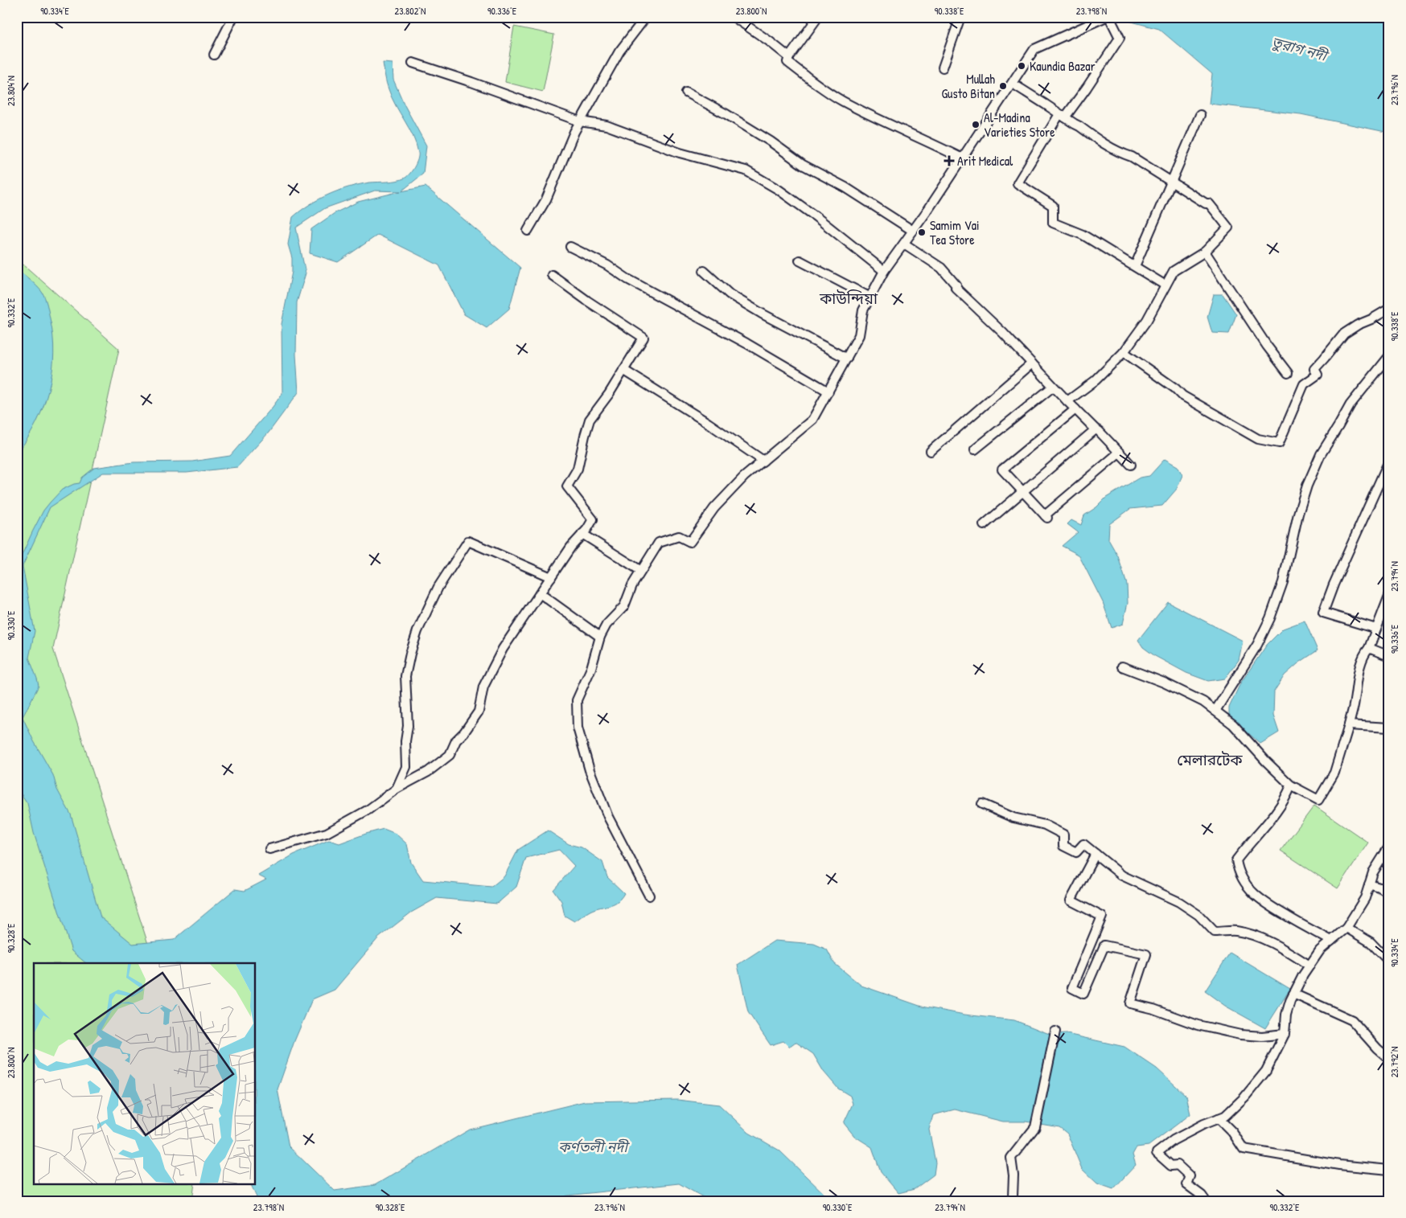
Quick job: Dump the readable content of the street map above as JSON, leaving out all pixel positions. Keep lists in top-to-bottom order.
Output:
{
  "districts": ["কাউন্দিয়া", "মেলারটেক"],
  "water": ["তুরাগ নদী", "কর্ণতলী নদী"],
  "places": {
    "other": [
      "Kaundia Bazar",
      "Mullah Gusto Bitan",
      "Al-Madina Varieties Store",
      "Samim Vai Tea Store"
    ],
    "health": ["Arit Medical"]
  },
  "coordinates": [
    "90.334°E",
    "23.802°N",
    "90.336°E",
    "23.800°N",
    "90.338°E",
    "23.798°N",
    "23.796°N",
    "23.804°N",
    "90.332°E",
    "23.794°N",
    "90.330°E",
    "90.328°E",
    "23.792°N"
  ]
}
